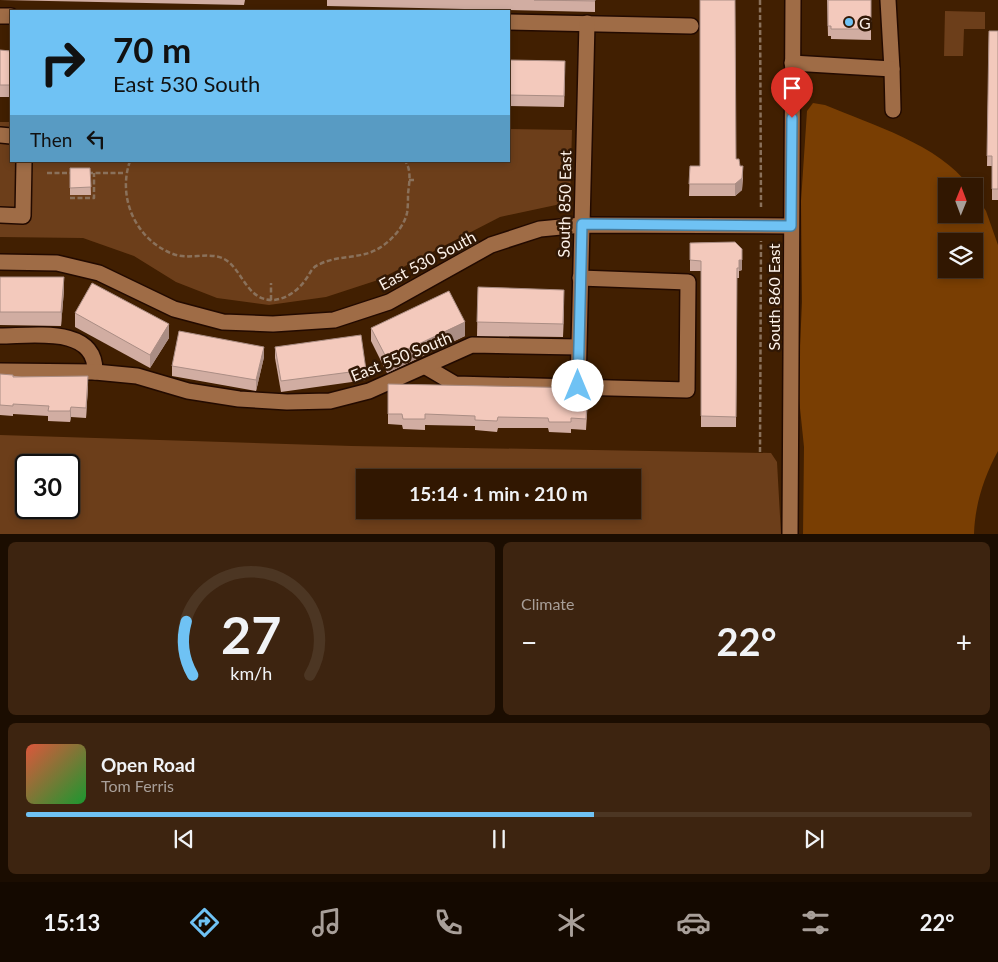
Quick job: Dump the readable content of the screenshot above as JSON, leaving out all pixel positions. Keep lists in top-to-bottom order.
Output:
{
  "streets": {
    "street": [
      "South 850 East",
      "East 530 South",
      "South 860 East",
      "East 550 South"
    ]
  },
  "crossings": [
    ["South 850 East", "East 530 South"],
    ["South 850 East", "East 550 South"],
    ["East 530 South", "South 860 East"]
  ],
  "places": ["G"],
  "north": "top",
  "page": {
    "turn": ["70 m", "East 530 South"],
    "then": "Then",
    "limit": "30",
    "trip": "15:14 · 1 min · 210 m",
    "tile": "Climate",
    "heat": ["−", "22°", "+"],
    "song": ["Open Road", "Tom Ferris"],
    "tabs": ["15:13", "22°"],
    "gauge": ["27", "km/h"]
  }
}
